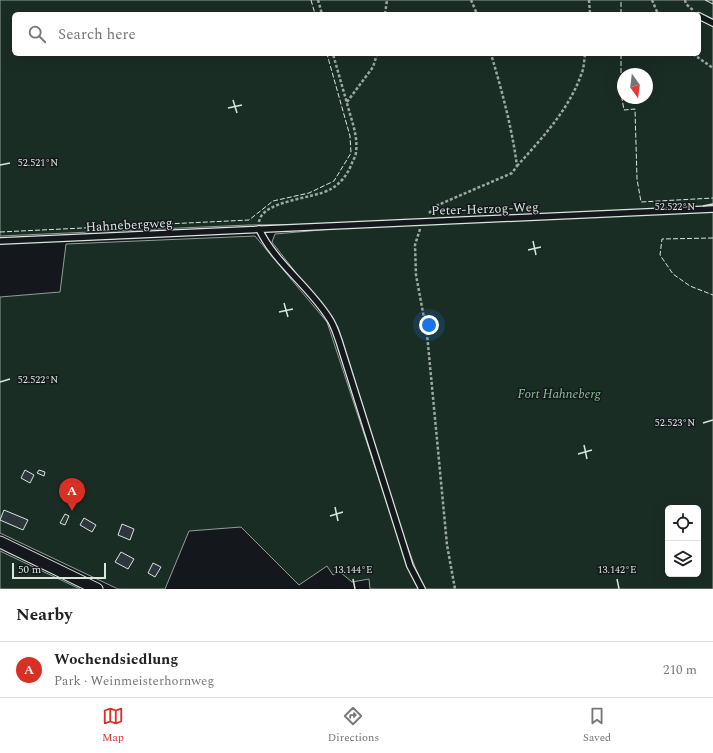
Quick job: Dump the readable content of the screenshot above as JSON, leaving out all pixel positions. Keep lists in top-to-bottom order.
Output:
{
  "streets": {
    "lane": ["Peter-Herzog-Weg", "Hahnebergweg"]
  },
  "crossings": [
    ["Peter-Herzog-Weg", "Hahnebergweg"]
  ],
  "parks": ["Fort Hahneberg"],
  "scale_bar": "50 m",
  "north": "bottom",
  "page": {
    "search": "Search here",
    "pins": "A",
    "scale": "50 m",
    "heading": "Nearby",
    "list": [
      {
        "mark": "A",
        "name": "Wochendsiedlung",
        "note": "Park · Weinmeisterhornweg",
        "value": "210 m"
      }
    ],
    "nav": ["Map", "Directions", "Saved"]
  },
  "coordinates": [
    "52.521°N",
    "52.522°N",
    "52.523°N",
    "13.144°E",
    "13.142°E"
  ]
}
